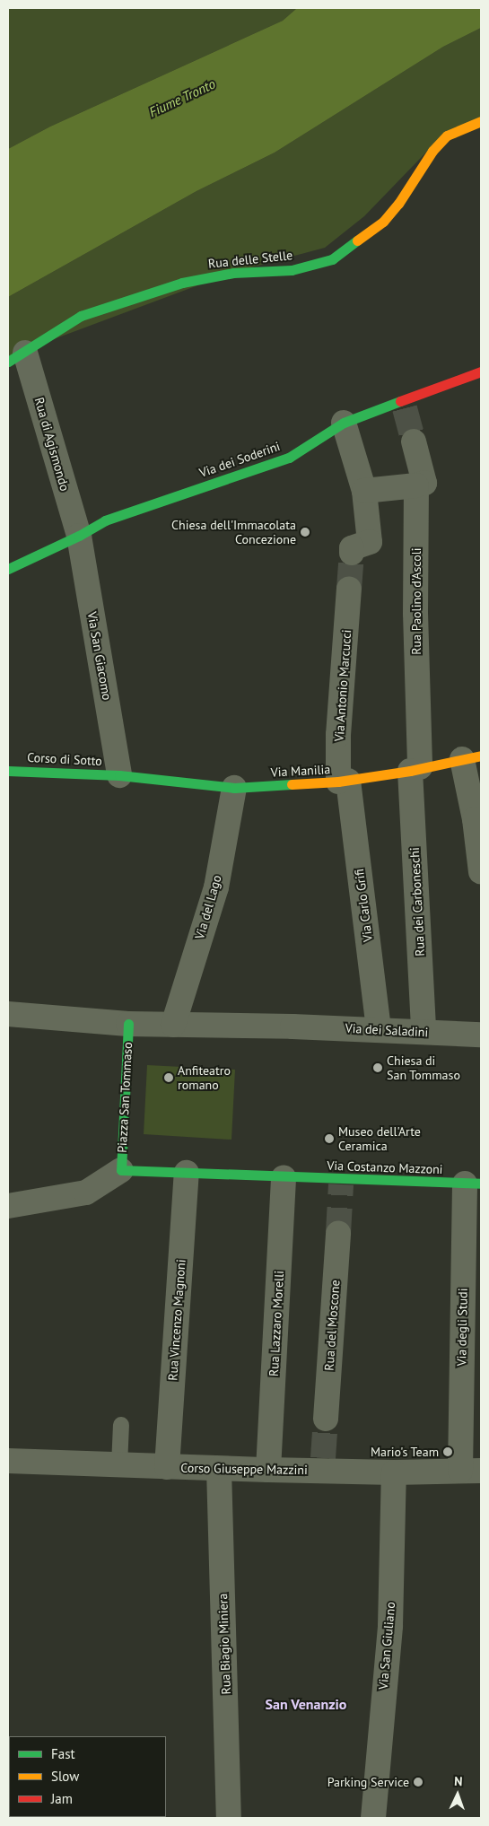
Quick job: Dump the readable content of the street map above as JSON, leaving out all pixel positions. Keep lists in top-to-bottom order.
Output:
{
  "streets": {
    "street": [
      "Rua delle Stelle",
      "Rua di Agismondo",
      "Via dei Soderini",
      "Rua Paolino d'Ascoli",
      "Via San Giacomo",
      "Via Antonio Marcucci",
      "Corso di Sotto",
      "Via Manilia",
      "Rua dei Carboneschi",
      "Via Carlo Grifi",
      "Via del Lago",
      "Via dei Saladini",
      "Piazza San Tommaso",
      "Via Costanzo Mazzoni",
      "Rua Vincenzo Magnoni",
      "Rua Lazzaro Morelli",
      "Rua del Moscone",
      "Via degli Studi",
      "Corso Giuseppe Mazzini",
      "Rua Biagio Miniera",
      "Via San Giuliano"
    ]
  },
  "crossings": [
    ["Rua delle Stelle", "Rua di Agismondo"],
    ["Rua di Agismondo", "Via dei Soderini"],
    ["Rua di Agismondo", "Via San Giacomo"],
    ["Via dei Soderini", "Via San Giacomo"],
    ["Rua Paolino d'Ascoli", "Via Manilia"],
    ["Rua Paolino d'Ascoli", "Rua dei Carboneschi"],
    ["Via San Giacomo", "Corso di Sotto"],
    ["Via San Giacomo", "Via Manilia"],
    ["Via Antonio Marcucci", "Via Manilia"],
    ["Via Antonio Marcucci", "Via Carlo Grifi"],
    ["Corso di Sotto", "Via Manilia"],
    ["Via Manilia", "Rua dei Carboneschi"],
    ["Via Manilia", "Via Carlo Grifi"],
    ["Via Manilia", "Via del Lago"],
    ["Rua dei Carboneschi", "Via dei Saladini"],
    ["Via Carlo Grifi", "Via dei Saladini"],
    ["Via del Lago", "Piazza San Tommaso"],
    ["Via dei Saladini", "Piazza San Tommaso"],
    ["Piazza San Tommaso", "Via Costanzo Mazzoni"],
    ["Piazza San Tommaso", "Rua Vincenzo Magnoni"],
    ["Piazza San Tommaso", "Rua Lazzaro Morelli"],
    ["Via Costanzo Mazzoni", "Rua Lazzaro Morelli"],
    ["Via Costanzo Mazzoni", "Via degli Studi"],
    ["Rua Vincenzo Magnoni", "Corso Giuseppe Mazzini"],
    ["Rua Lazzaro Morelli", "Corso Giuseppe Mazzini"],
    ["Via degli Studi", "Corso Giuseppe Mazzini"],
    ["Corso Giuseppe Mazzini", "Rua Biagio Miniera"],
    ["Corso Giuseppe Mazzini", "Via San Giuliano"]
  ],
  "districts": ["San Venanzio"],
  "water": ["Fiume Tronto"],
  "places": [
    "Chiesa dell'Immacolata Concezione",
    "Chiesa di San Tommaso",
    "Anfiteatro romano",
    "Museo dell'Arte Ceramica",
    "Mario's Team",
    "Parking Service"
  ],
  "legend": ["Fast", "Slow", "Jam"],
  "north": "top"
}
